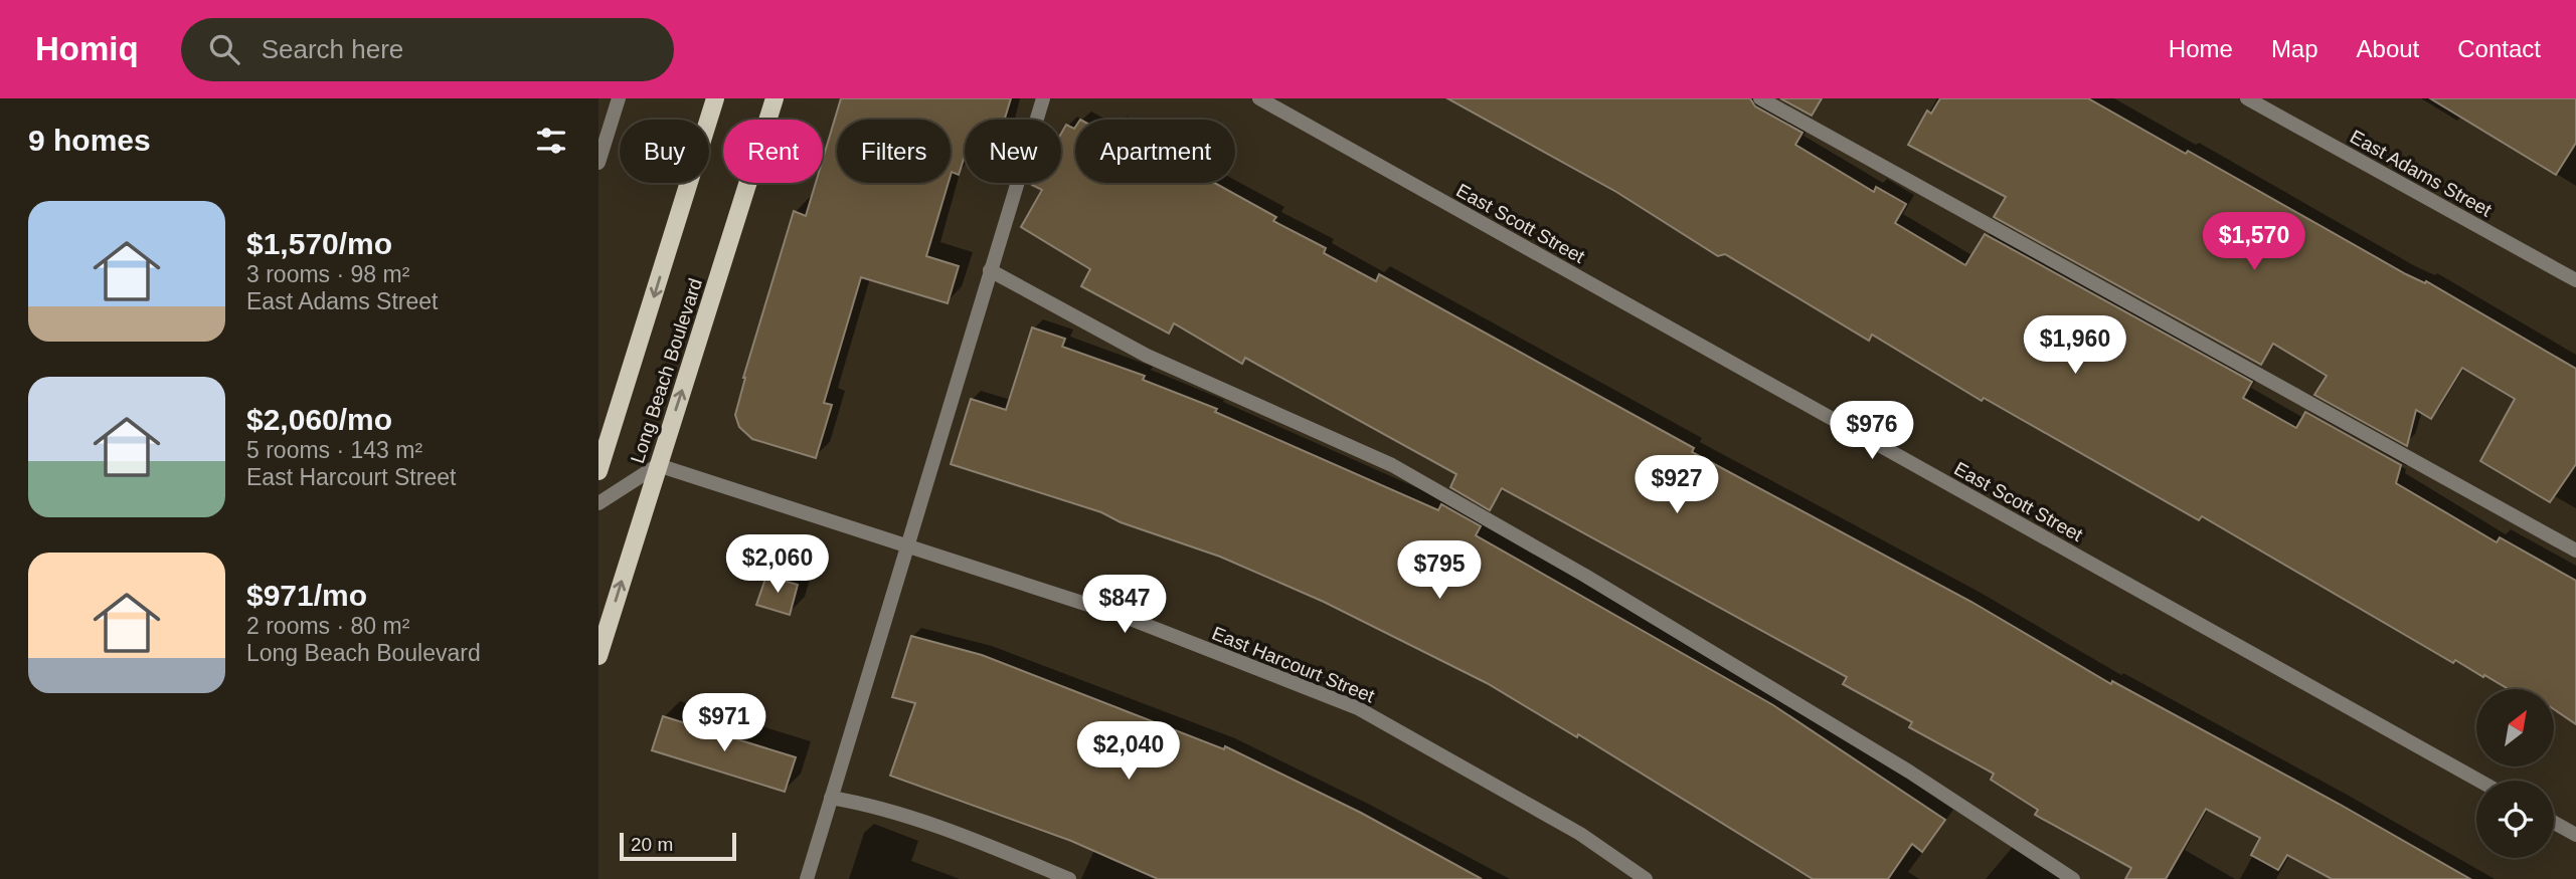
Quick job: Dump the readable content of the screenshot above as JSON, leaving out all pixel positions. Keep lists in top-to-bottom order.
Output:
{
  "streets": {
    "main road": ["Long Beach Boulevard"],
    "street": ["East Adams Street", "East Scott Street", "East Harcourt Street"]
  },
  "crossings": [
    ["Long Beach Boulevard", "East Harcourt Street"]
  ],
  "scale_bar": "20 m",
  "north": "top right",
  "page": {
    "header": "Homiq",
    "search": "Search here",
    "nav": [
      "Home",
      "Map",
      "About",
      "Contact"
    ],
    "heading": "9 homes",
    "chip": [
      "Buy",
      "Rent",
      "Filters",
      "New",
      "Apartment"
    ],
    "list": [
      {
        "name": "$1,570/mo",
        "note": "3 rooms · 98 m² · East Adams Street"
      },
      {
        "name": "$2,060/mo",
        "note": "5 rooms · 143 m² · East Harcourt Street"
      },
      {
        "name": "$971/mo",
        "note": "2 rooms · 80 m² · Long Beach Boulevard"
      }
    ],
    "price": [
      "$1,570",
      "$1,960",
      "$976",
      "$927",
      "$2,060",
      "$795",
      "$847",
      "$971",
      "$2,040"
    ],
    "scale": "20 m"
  }
}
